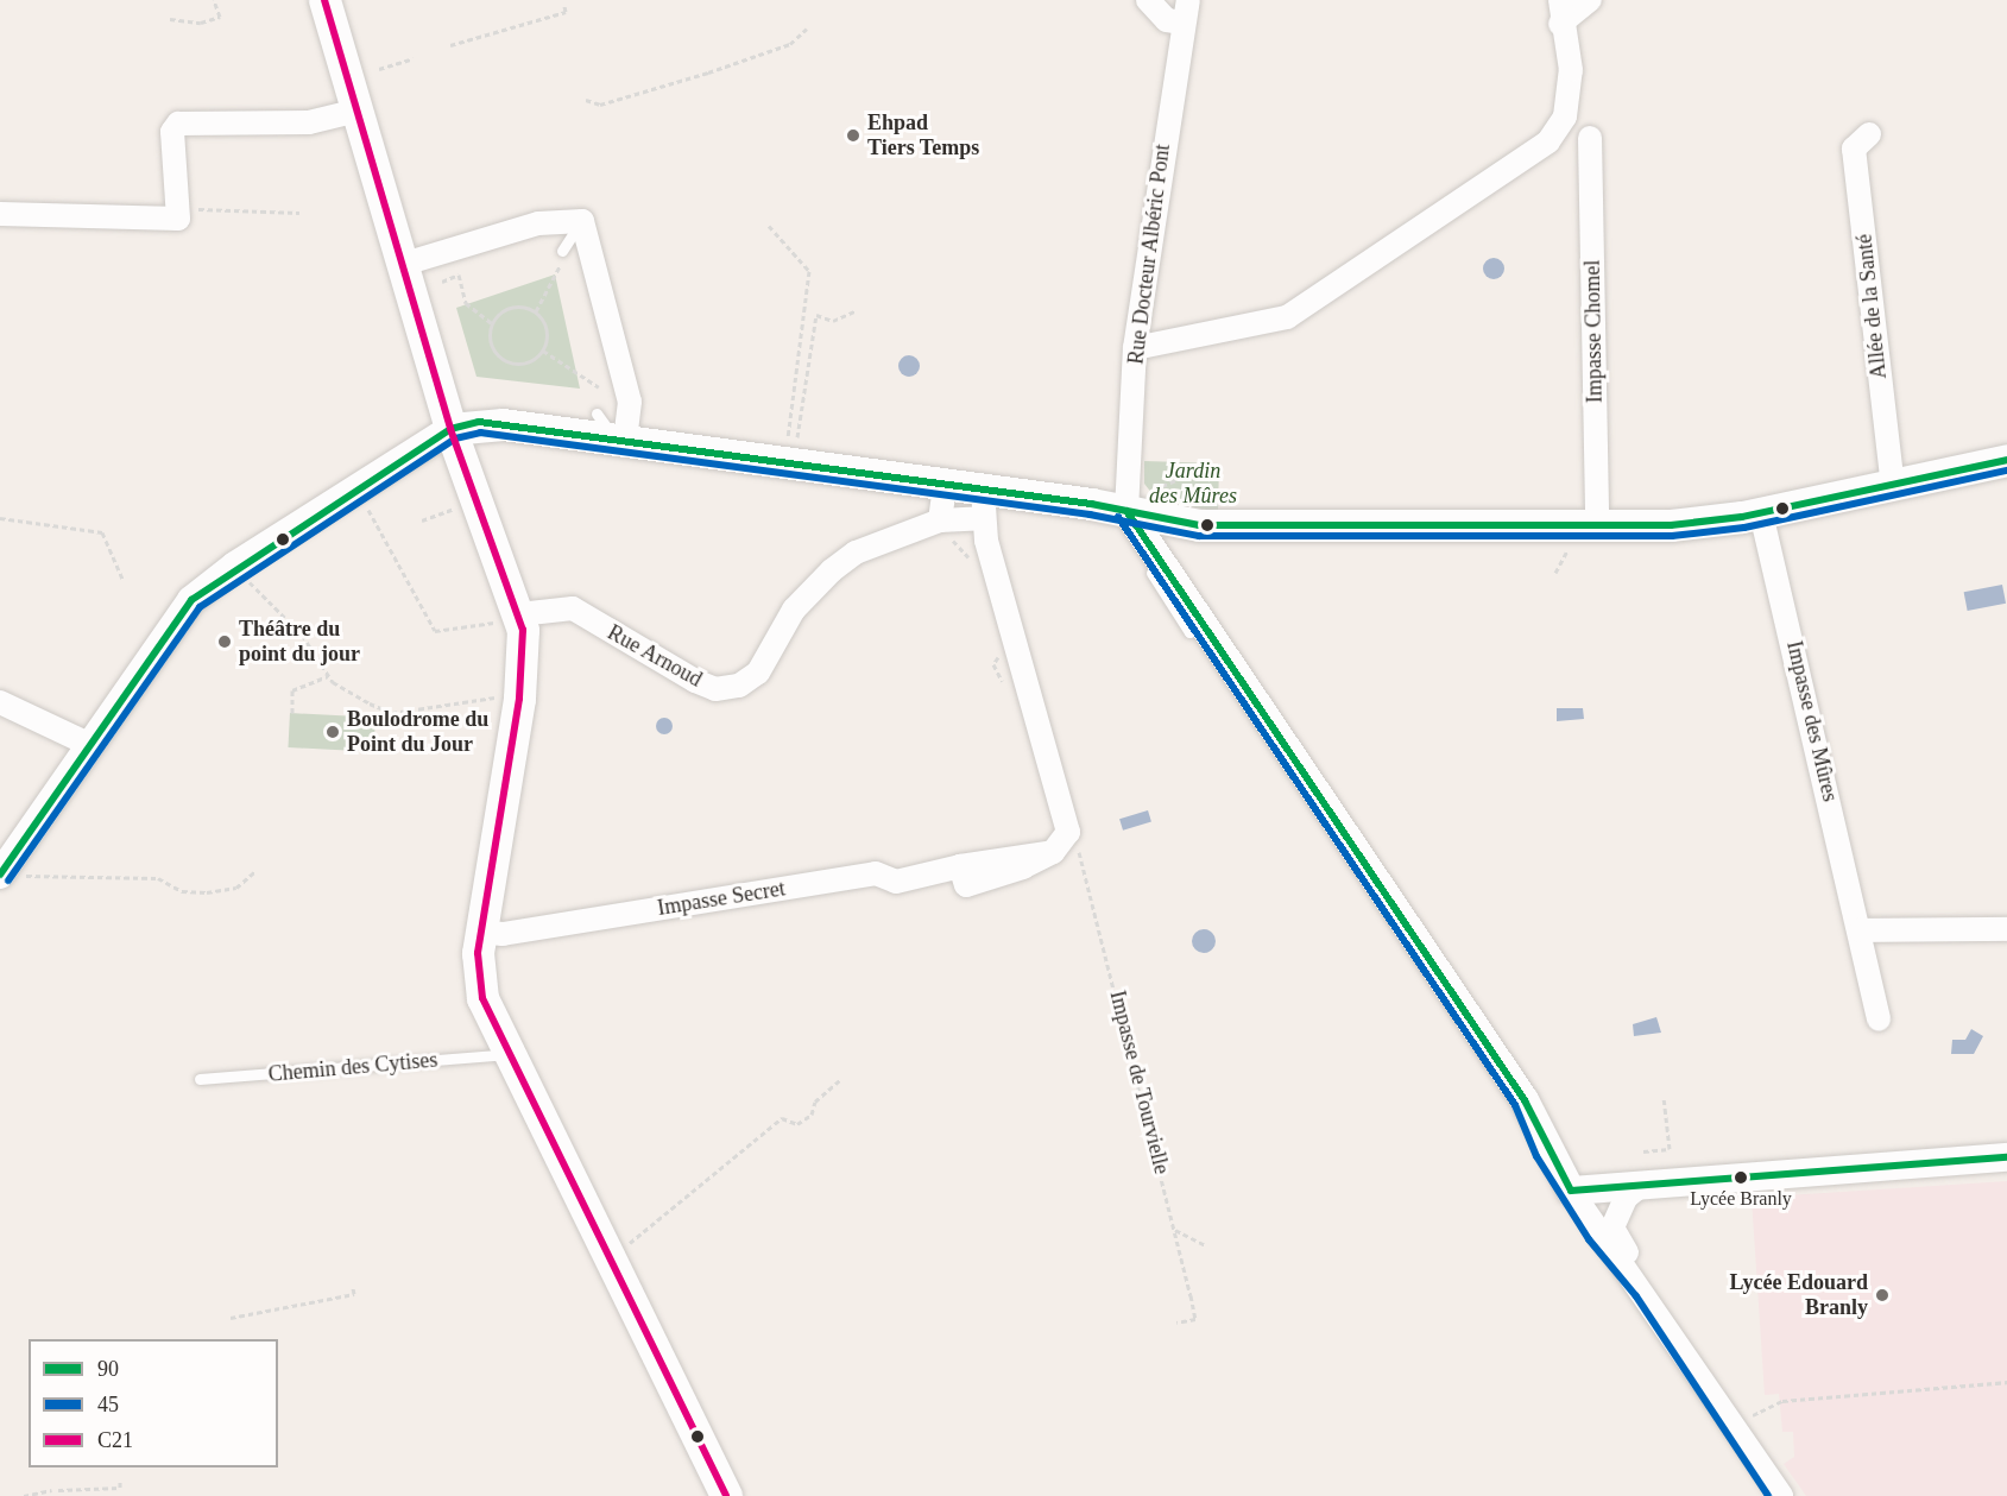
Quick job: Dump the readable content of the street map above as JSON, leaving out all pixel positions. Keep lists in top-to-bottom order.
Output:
{
  "streets": {
    "street": [
      "Rue Docteur Albéric Pont",
      "Allée de la Santé",
      "Impasse Chomel",
      "Rue Arnoud",
      "Impasse des Mûres",
      "Impasse Secret"
    ],
    "lane": ["Chemin des Cytises"],
    "path": ["Impasse de Tourvielle"]
  },
  "crossings": [
    ["Impasse Secret", "Impasse de Tourvielle"]
  ],
  "parks": ["Jardin des Mûres"],
  "places": [
    "Ehpad Tiers Temps",
    "Théâtre du point du jour",
    "Boulodrome du Point du Jour",
    "Lycée Branly",
    "Lycée Edouard Branly"
  ],
  "lines": ["transit line C21", "transit line 90", "transit line 45"],
  "legend": ["90", "45", "C21"]
}
